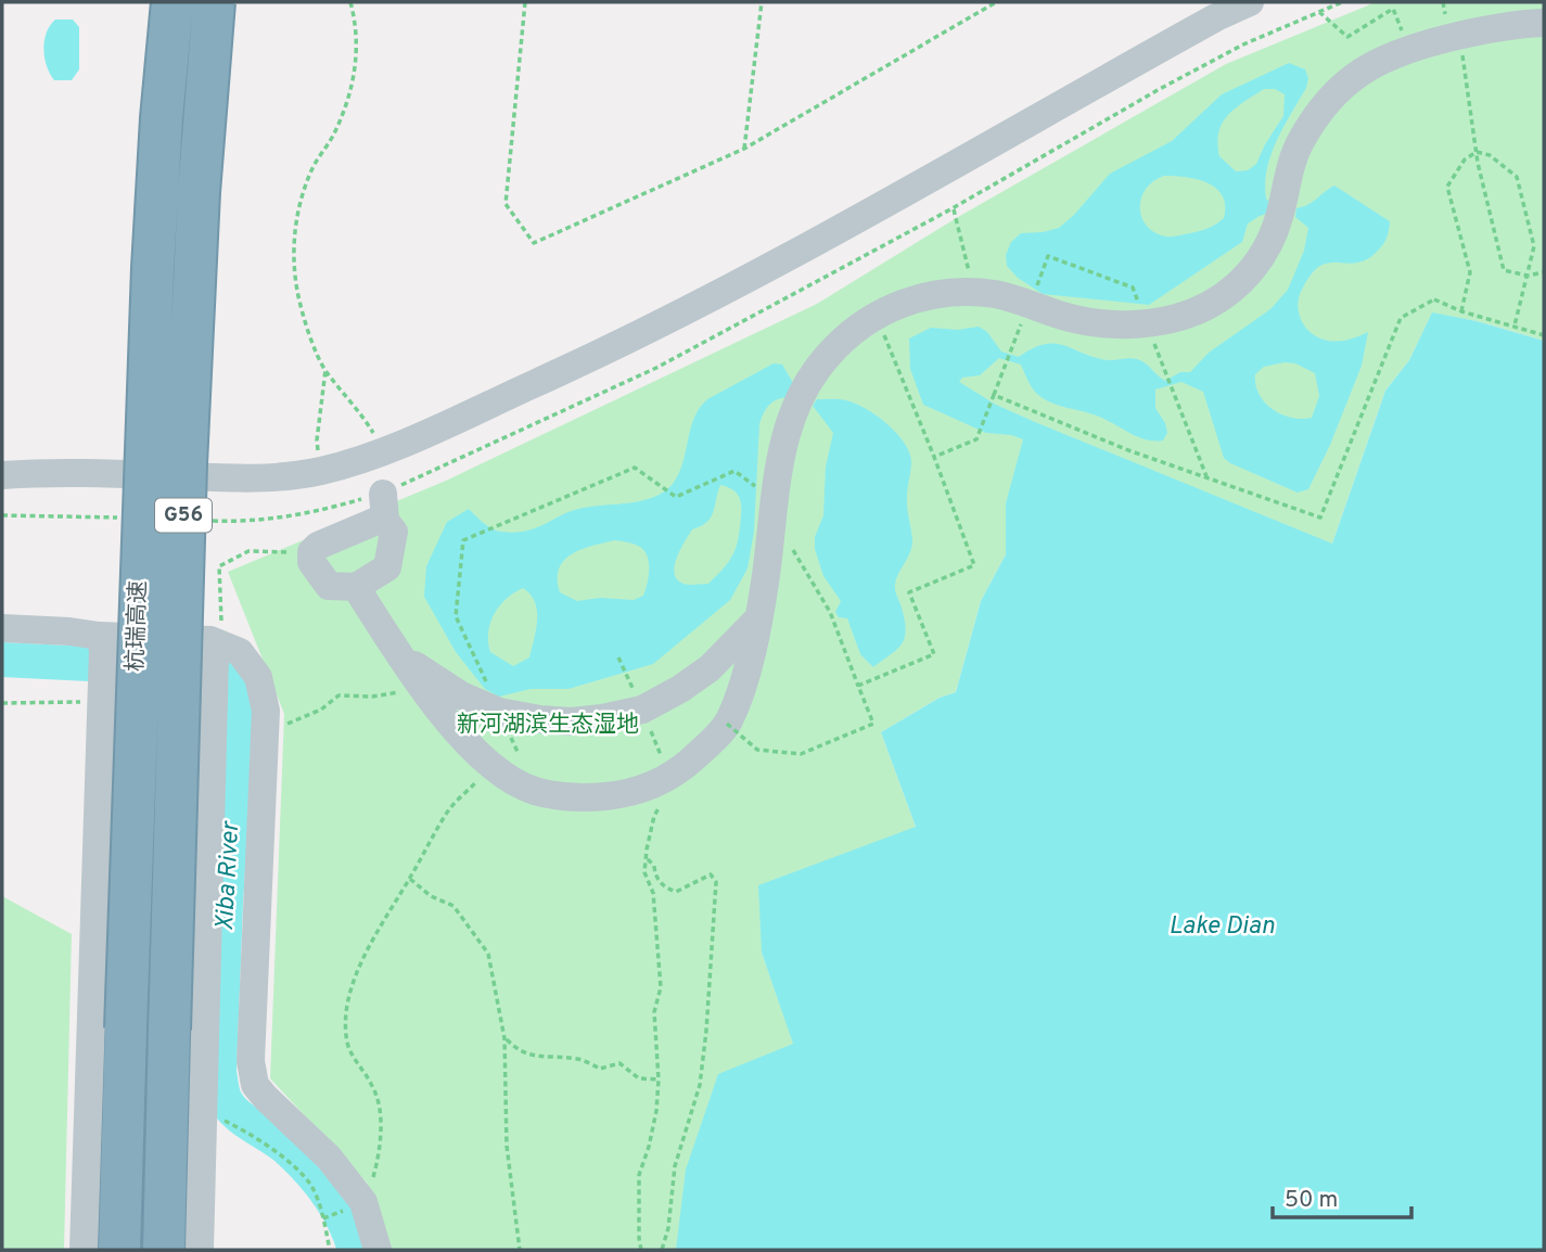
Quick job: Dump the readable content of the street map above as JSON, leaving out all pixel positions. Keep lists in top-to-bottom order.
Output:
{
  "streets": {
    "highway": ["G56", "杭瑞高速"]
  },
  "water": ["Xiba River", "Lake Dian"],
  "parks": ["新河湖滨生态湿地"],
  "scale_bar": "50 m"
}
